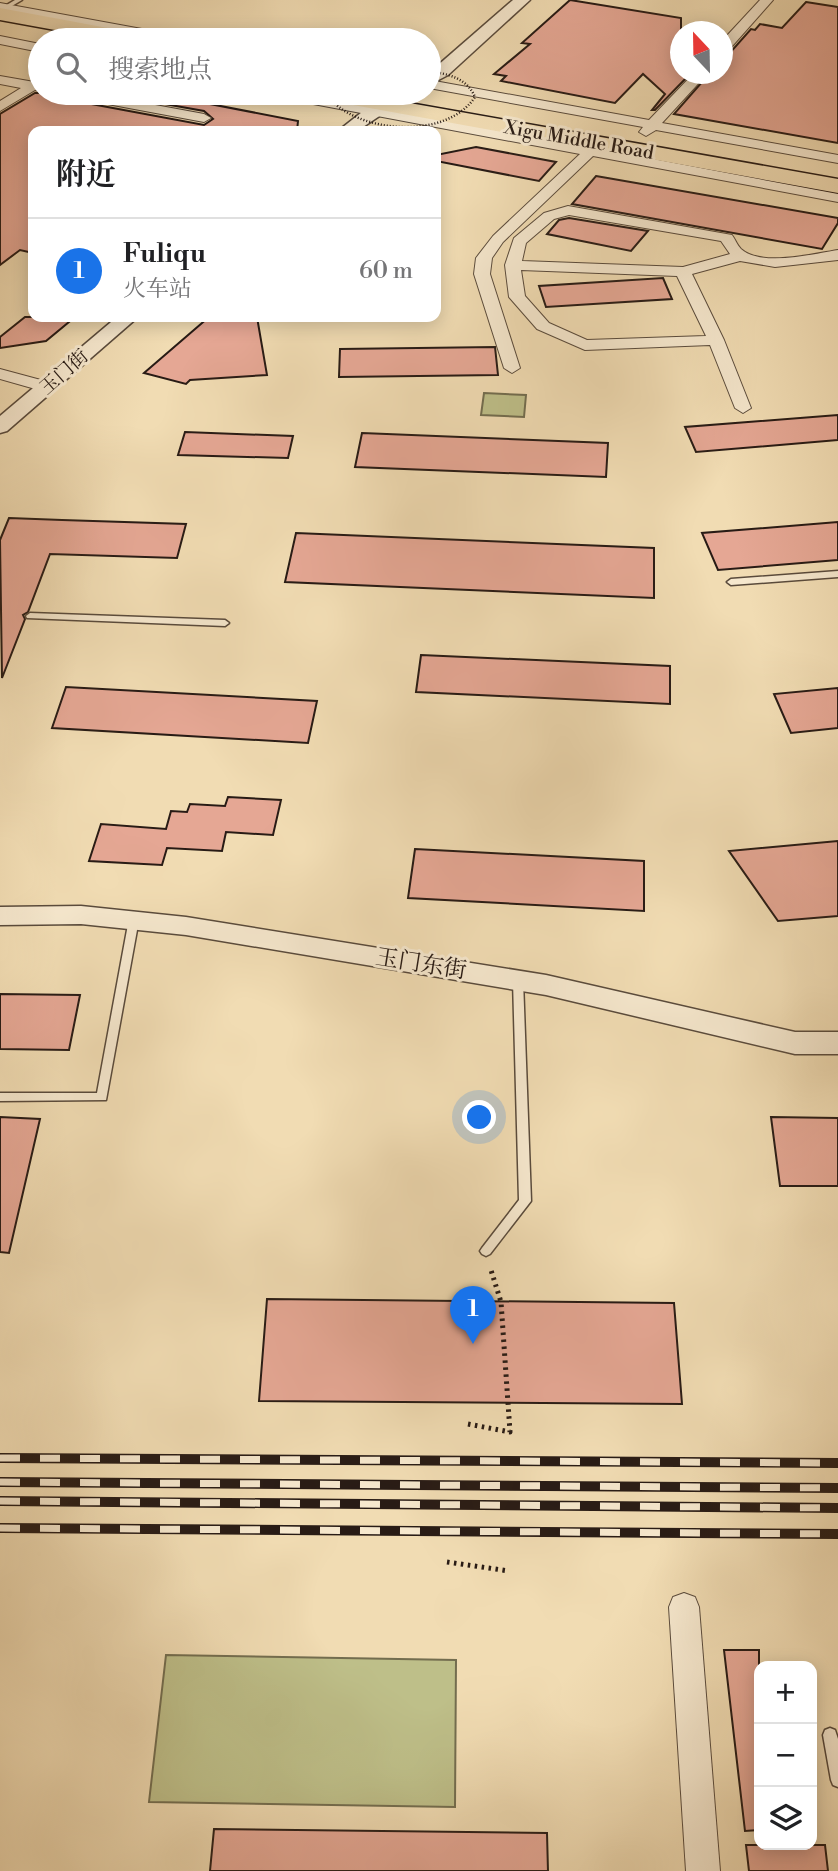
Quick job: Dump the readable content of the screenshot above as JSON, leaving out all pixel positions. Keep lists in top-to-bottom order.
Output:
{
  "streets": {
    "main road": ["Xigu Middle Road"],
    "street": ["玉门街", "玉门东街"]
  },
  "north": "top",
  "page": {
    "search": "搜索地点",
    "heading": "附近",
    "list": [
      {
        "mark": "1",
        "name": "Fuliqu",
        "note": "火车站",
        "value": "60 m"
      }
    ],
    "pins": "1",
    "map_buttons": ["+", "−"]
  }
}
